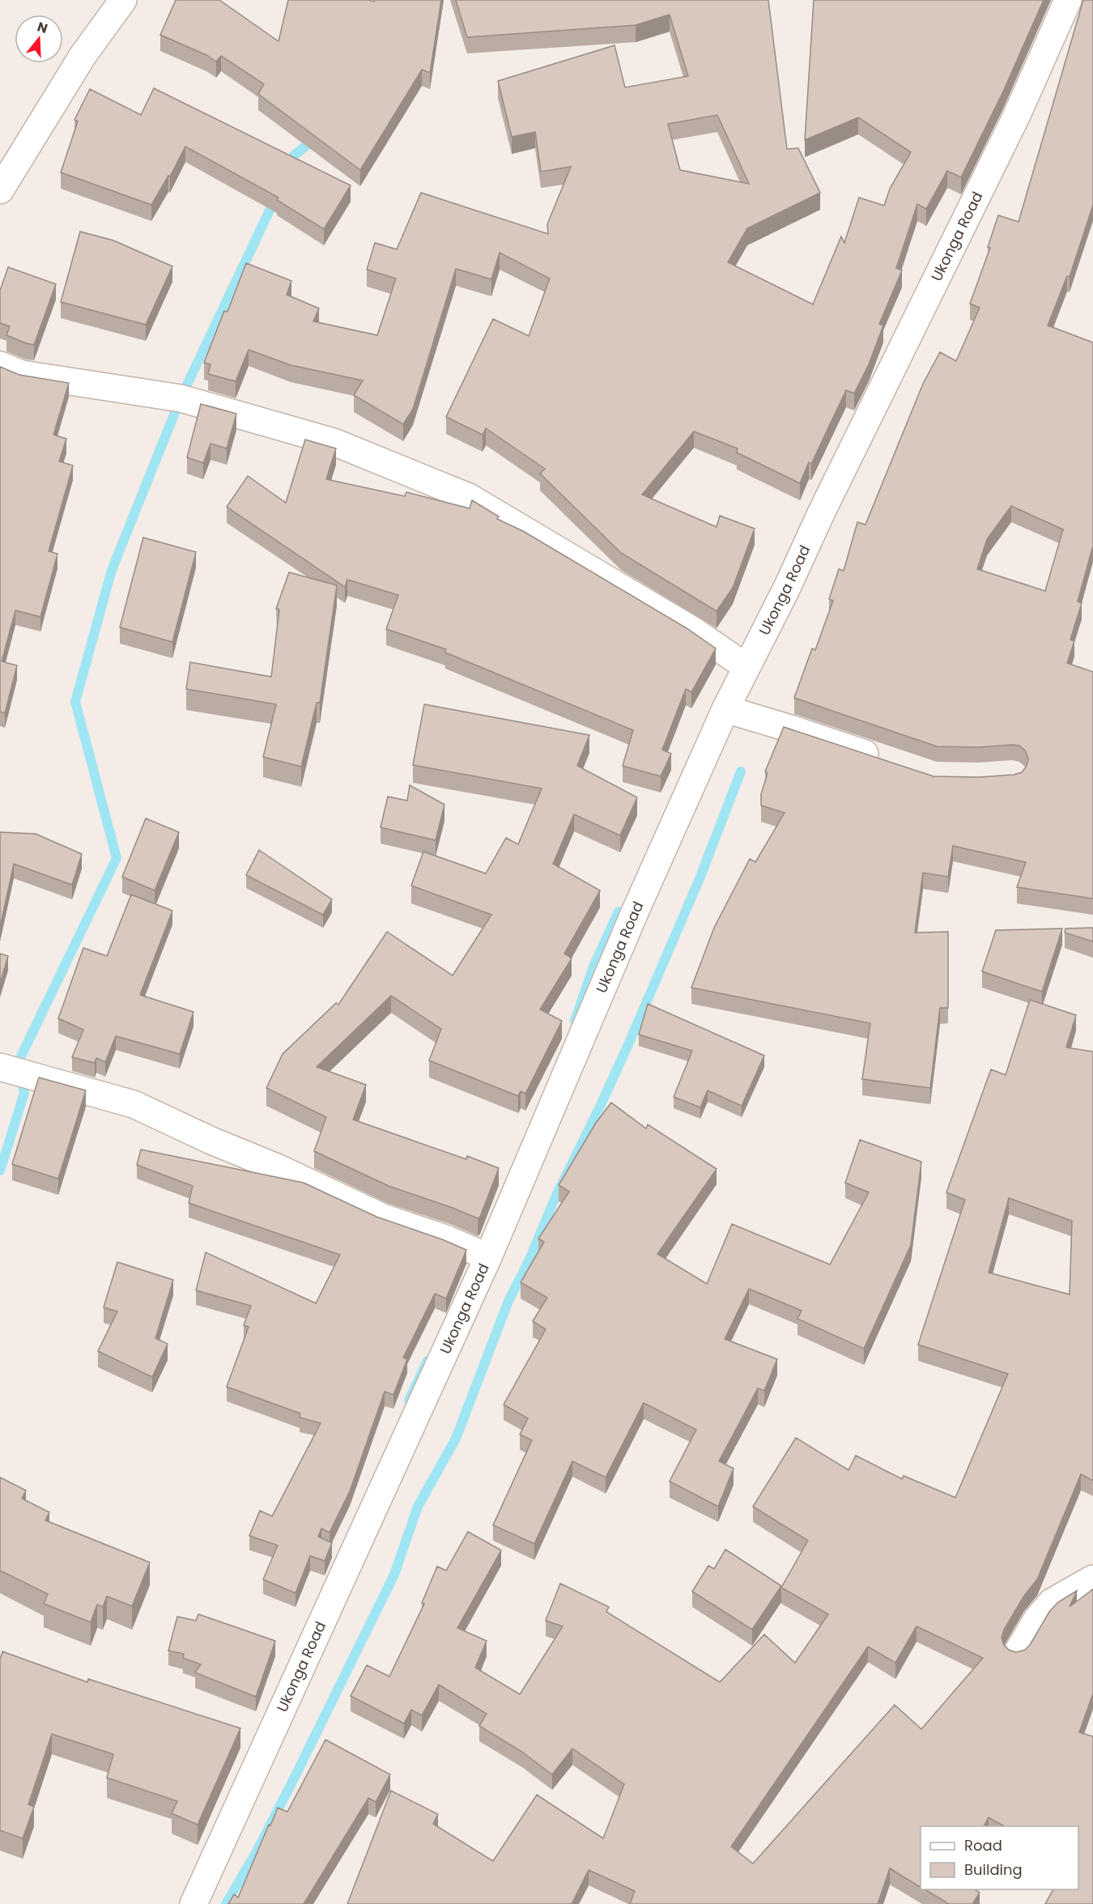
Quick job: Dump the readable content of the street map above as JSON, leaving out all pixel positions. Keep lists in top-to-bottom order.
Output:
{
  "streets": {
    "street": ["Ukonga Road"]
  },
  "legend": ["Road", "Building"],
  "north": "top"
}
